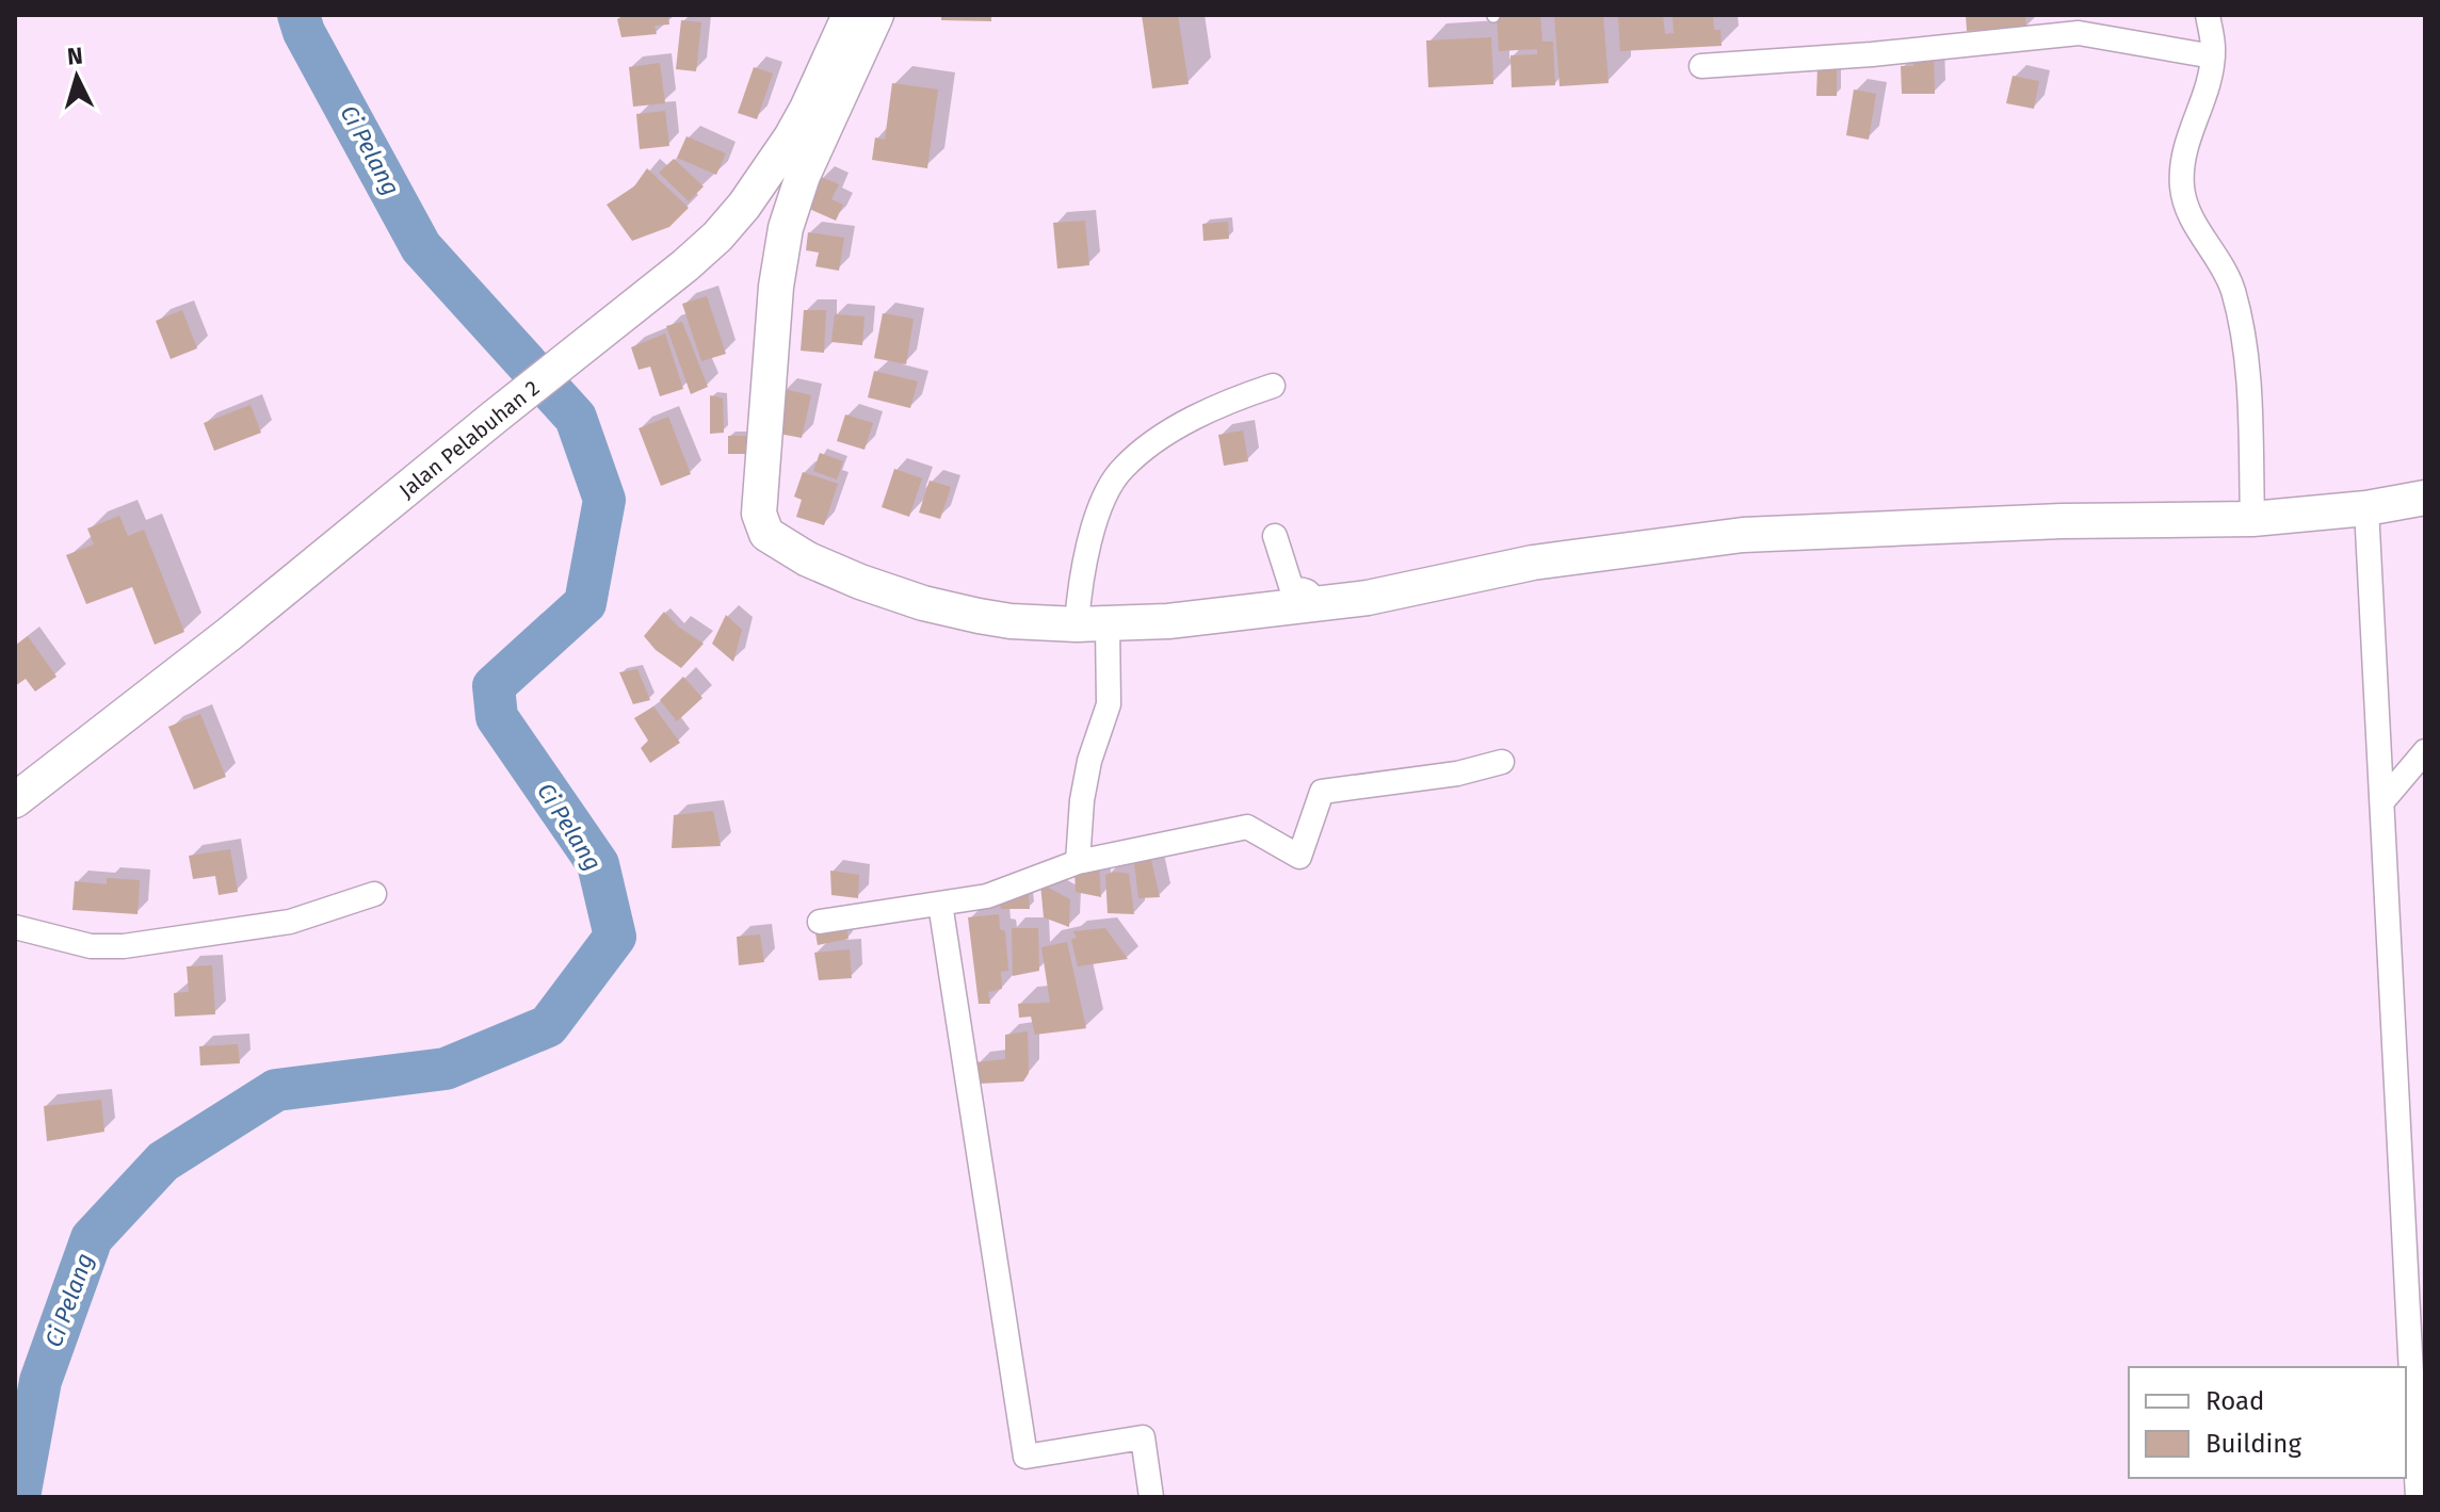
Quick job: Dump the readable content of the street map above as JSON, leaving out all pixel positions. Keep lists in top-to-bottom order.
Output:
{
  "streets": {
    "street": ["Jalan Pelabuhan 2"]
  },
  "water": ["Ci Pelang"],
  "legend": ["Road", "Building"],
  "north": "top"
}
